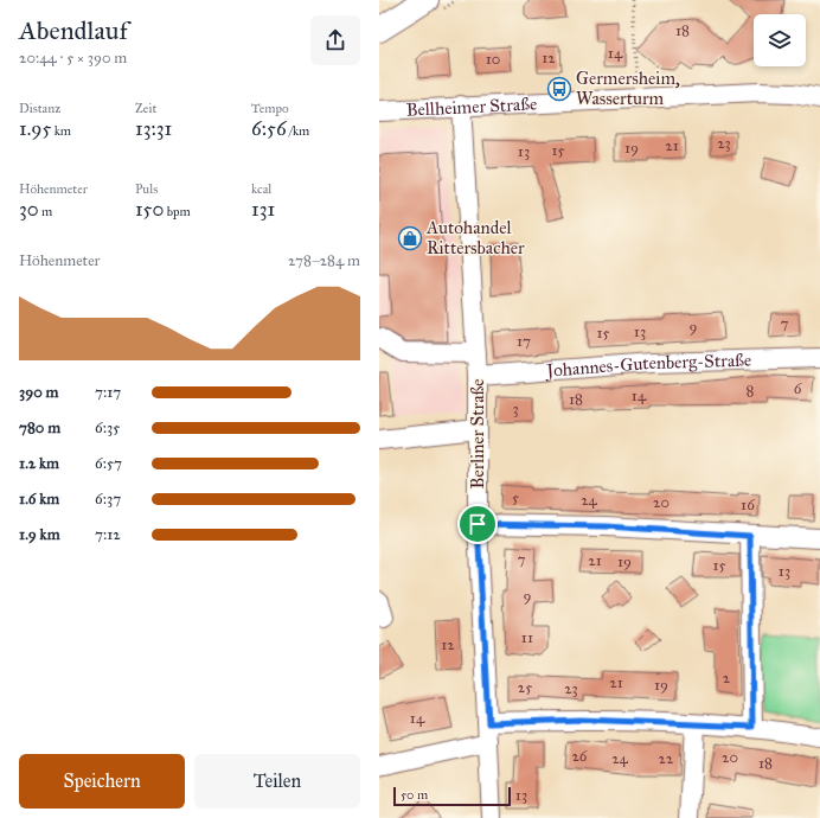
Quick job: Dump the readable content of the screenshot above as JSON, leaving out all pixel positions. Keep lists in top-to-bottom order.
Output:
{
  "streets": {
    "street": ["Bellheimer Straße", "Johannes-Gutenberg-Straße", "Berliner Straße"]
  },
  "crossings": [
    ["Bellheimer Straße", "Berliner Straße"],
    ["Johannes-Gutenberg-Straße", "Berliner Straße"]
  ],
  "places": {
    "bus stop": ["Germersheim, Wasserturm"],
    "shop": ["Autohandel Rittersbacher"]
  },
  "house_numbers": [
    "18",
    "14",
    "12",
    "10",
    "23",
    "21",
    "19",
    "15",
    "13",
    "7",
    "9",
    "13",
    "15",
    "17",
    "6",
    "8",
    "14",
    "18",
    "3",
    "5",
    "24",
    "20",
    "16",
    "7",
    "21",
    "19",
    "15",
    "13",
    "9",
    "11",
    "12",
    "2",
    "21",
    "19",
    "25",
    "23",
    "14",
    "26",
    "20",
    "24",
    "22",
    "18",
    "13"
  ],
  "scale_bar": "50 m",
  "page": {
    "heading": ["Abendlauf", "20:44 · 5 × 390 m"],
    "stats": [
      ["Distanz", "1.95 km"],
      ["Zeit", "13:31"],
      ["Tempo", "6:56 /km"],
      ["Höhenmeter", "30 m"],
      ["Puls", "150 bpm"],
      ["kcal", "131"]
    ],
    "chart": ["Höhenmeter", "278–284 m"],
    "list": [
      {
        "name": "390 m",
        "note": "7:17"
      },
      {
        "name": "780 m",
        "note": "6:35"
      },
      {
        "name": "1.2 km",
        "note": "6:57"
      },
      {
        "name": "1.6 km",
        "note": "6:37"
      },
      {
        "name": "1.9 km",
        "note": "7:12"
      }
    ],
    "buttons": ["Speichern", "Teilen"],
    "scale": "50 m"
  }
}
